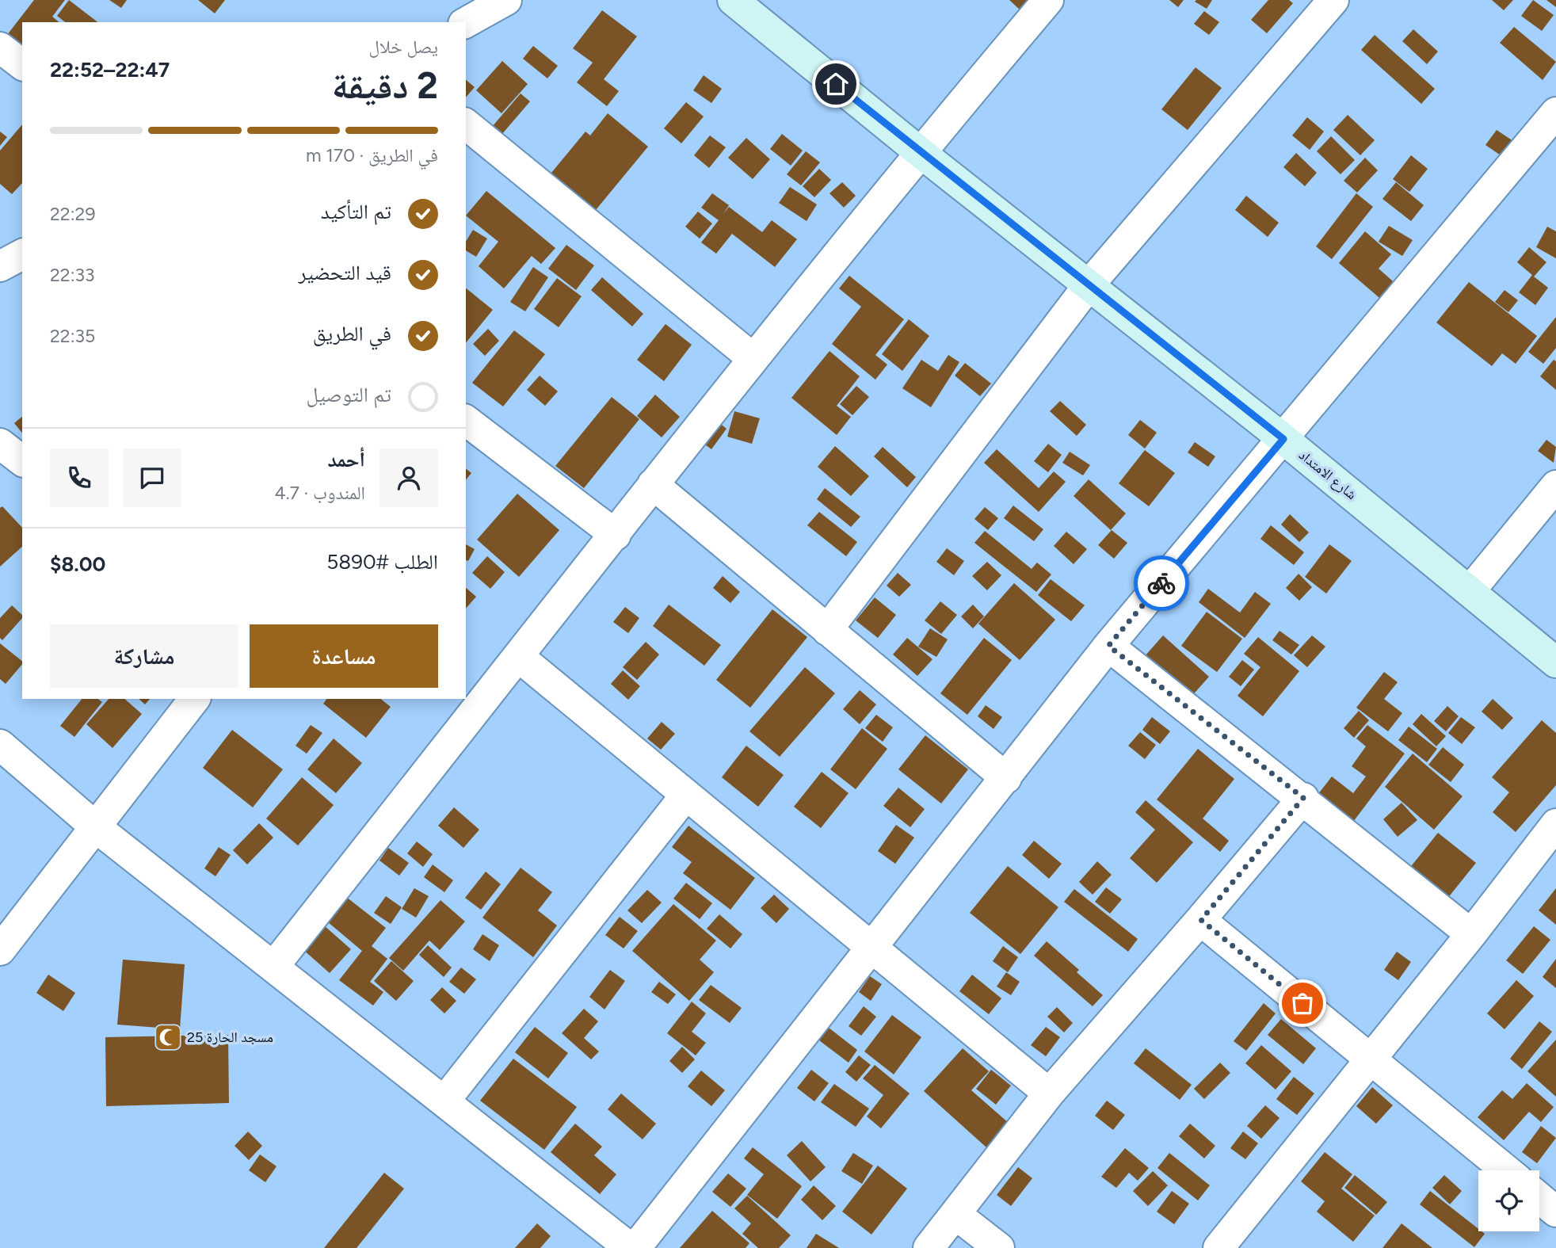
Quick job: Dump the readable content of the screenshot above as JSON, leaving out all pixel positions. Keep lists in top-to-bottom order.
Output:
{
  "streets": {
    "street": ["شارع الامتداد"]
  },
  "places": {
    "mosque": ["مسجد الحارة 25"]
  },
  "page": {
    "heading": ["2 دقيقة", "يصل خلال", "22:47–22:52"],
    "panel": [
      "أحمد",
      "المندوب · 4.7",
      "الطلب #5890",
      "$8.00"
    ],
    "bar": "في الطريق · 170 m",
    "list": [
      ["تم التأكيد", "22:29"],
      ["قيد التحضير", "22:33"],
      ["في الطريق", "22:35"],
      "تم التوصيل"
    ],
    "buttons": ["مساعدة", "مشاركة"]
  }
}
